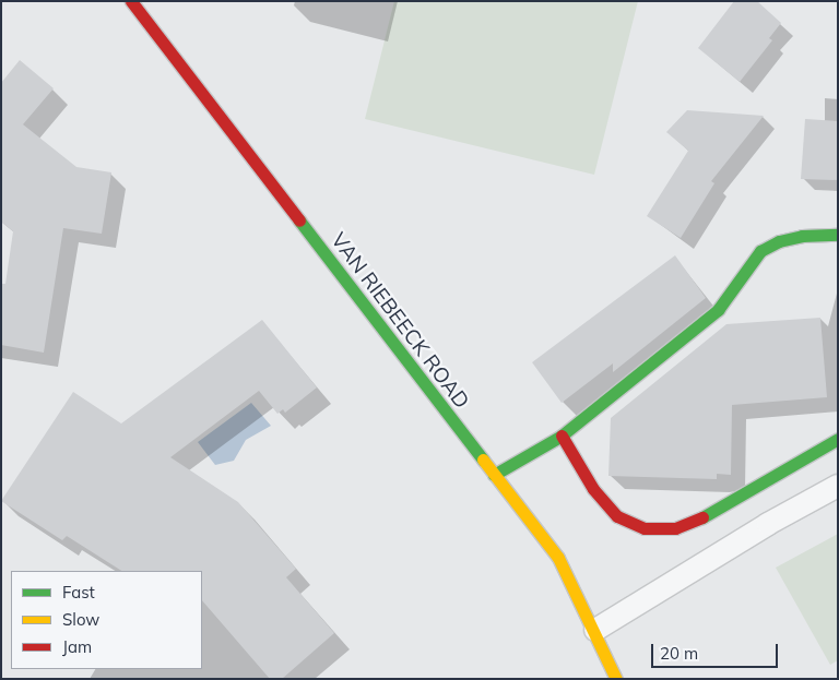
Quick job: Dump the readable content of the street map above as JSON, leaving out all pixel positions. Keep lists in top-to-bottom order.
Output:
{
  "streets": {
    "street": ["VAN RIEBEECK ROAD"]
  },
  "legend": ["Fast", "Slow", "Jam"],
  "scale_bar": "20 m"
}
